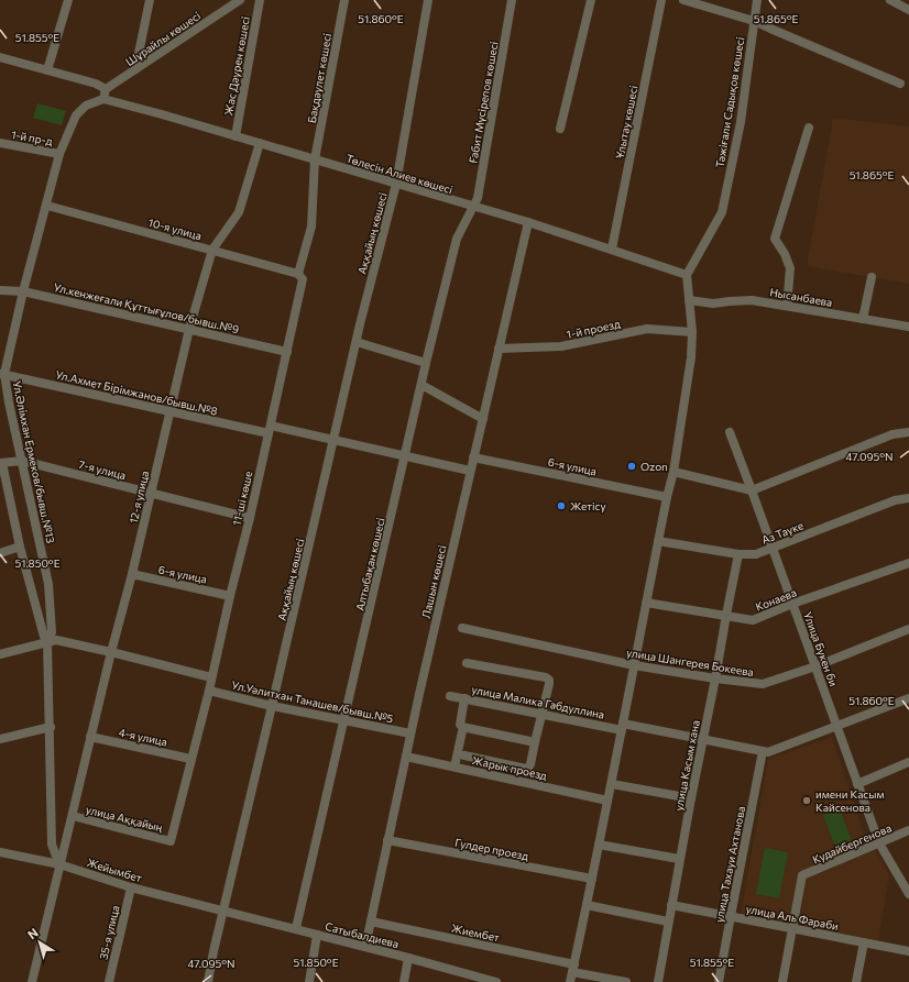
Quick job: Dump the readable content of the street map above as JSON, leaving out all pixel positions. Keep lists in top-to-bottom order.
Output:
{
  "streets": {
    "street": [
      "Шұрайлы көшесі",
      "Жас Дәурен көшесі",
      "Бақдәулет көшесi",
      "Ғабит Мүсірепов көшесi",
      "Тәжіғали Садықов көшесі",
      "Ұлытау көшесi",
      "1-й пр-д",
      "Төлесін Алиев көшесі",
      "10-я улица",
      "Аққайың көшесі",
      "Нысанбаева",
      "Ул.кенжеғали Құттығұлов/бывш.№9",
      "1-й проезд",
      "Ул.Ахмет Бірімжанов/бывш.№8",
      "Ул.Әлімхан Ермеков/бывш.№13",
      "6-я улица",
      "7-я улица",
      "12-я улица",
      "11-ші көше",
      "Аз Тауке",
      "Алтыбақан көшесі",
      "Лашын көшесі",
      "Конаева",
      "Улица Букен би",
      "улица Шангерея Бокеева",
      "Ул.Уәлитхан Танашев/бывш.№5",
      "улица Малика Габдуллина",
      "4-я улица",
      "улица Касым хана",
      "Жарык проезд",
      "улица Аққайың",
      "Кудайбергенова",
      "Гулдер проезд",
      "улица Тахауи Ахтанова",
      "Жейымбет",
      "улица Аль Фараби",
      "35-я улица",
      "Жиембет",
      "Сатыбалдиева"
    ]
  },
  "crossings": [
    ["Жас Дәурен көшесі", "Төлесін Алиев көшесі"],
    ["Бақдәулет көшесi", "Төлесін Алиев көшесі"],
    ["Бақдәулет көшесi", "11-ші көше"],
    ["Ғабит Мүсірепов көшесi", "Төлесін Алиев көшесі"],
    ["Ғабит Мүсірепов көшесi", "Алтыбақан көшесі"],
    ["Тәжіғали Садықов көшесі", "Төлесін Алиев көшесі"],
    ["Ұлытау көшесi", "Төлесін Алиев көшесі"],
    ["1-й пр-д", "Ул.Әлімхан Ермеков/бывш.№13"],
    ["Төлесін Алиев көшесі", "Аққайың көшесі"],
    ["Төлесін Алиев көшесі", "Ул.Әлімхан Ермеков/бывш.№13"],
    ["Төлесін Алиев көшесі", "12-я улица"],
    ["Төлесін Алиев көшесі", "11-ші көше"],
    ["Төлесін Алиев көшесі", "Алтыбақан көшесі"],
    ["Төлесін Алиев көшесі", "Лашын көшесі"],
    ["10-я улица", "Ул.Әлімхан Ермеков/бывш.№13"],
    ["10-я улица", "12-я улица"],
    ["10-я улица", "11-ші көше"],
    ["Аққайың көшесі", "Ул.Ахмет Бірімжанов/бывш.№8"],
    ["Аққайың көшесі", "Ул.Уәлитхан Танашев/бывш.№5"],
    ["Аққайың көшесі", "Жейымбет"],
    ["Аққайың көшесі", "Сатыбалдиева"],
    ["Ул.кенжеғали Құттығұлов/бывш.№9", "Ул.Әлімхан Ермеков/бывш.№13"],
    ["Ул.кенжеғали Құттығұлов/бывш.№9", "12-я улица"],
    ["Ул.кенжеғали Құттығұлов/бывш.№9", "11-ші көше"],
    ["1-й проезд", "Лашын көшесі"],
    ["Ул.Ахмет Бірімжанов/бывш.№8", "Ул.Әлімхан Ермеков/бывш.№13"],
    ["Ул.Ахмет Бірімжанов/бывш.№8", "12-я улица"],
    ["Ул.Ахмет Бірімжанов/бывш.№8", "11-ші көше"],
    ["Ул.Ахмет Бірімжанов/бывш.№8", "Алтыбақан көшесі"],
    ["Ул.Ахмет Бірімжанов/бывш.№8", "Лашын көшесі"],
    ["Ул.Әлімхан Ермеков/бывш.№13", "7-я улица"],
    ["Ул.Әлімхан Ермеков/бывш.№13", "12-я улица"],
    ["Ул.Әлімхан Ермеков/бывш.№13", "Жейымбет"],
    ["6-я улица", "12-я улица"],
    ["6-я улица", "11-ші көше"],
    ["6-я улица", "Лашын көшесі"],
    ["7-я улица", "12-я улица"],
    ["7-я улица", "11-ші көше"],
    ["12-я улица", "4-я улица"],
    ["12-я улица", "улица Аққайың"],
    ["12-я улица", "Жейымбет"],
    ["11-ші көше", "Ул.Уәлитхан Танашев/бывш.№5"],
    ["11-ші көше", "4-я улица"],
    ["11-ші көше", "улица Аққайың"],
    ["Аз Тауке", "Улица Букен би"],
    ["Аз Тауке", "улица Касым хана"],
    ["Алтыбақан көшесі", "Ул.Уәлитхан Танашев/бывш.№5"],
    ["Алтыбақан көшесі", "Сатыбалдиева"],
    ["Лашын көшесі", "Ул.Уәлитхан Танашев/бывш.№5"],
    ["Лашын көшесі", "Жарык проезд"],
    ["Лашын көшесі", "Гулдер проезд"],
    ["Лашын көшесі", "Жиембет"],
    ["Лашын көшесі", "Сатыбалдиева"],
    ["Конаева", "Улица Букен би"],
    ["Конаева", "улица Касым хана"],
    ["Улица Букен би", "улица Шангерея Бокеева"],
    ["Улица Букен би", "улица Малика Габдуллина"],
    ["Улица Букен би", "Кудайбергенова"],
    ["улица Шангерея Бокеева", "улица Касым хана"],
    ["улица Малика Габдуллина", "улица Касым хана"],
    ["улица Малика Габдуллина", "улица Тахауи Ахтанова"],
    ["улица Касым хана", "улица Аль Фараби"],
    ["Кудайбергенова", "улица Аль Фараби"],
    ["улица Тахауи Ахтанова", "улица Аль Фараби"],
    ["Жейымбет", "35-я улица"],
    ["Жейымбет", "Сатыбалдиева"]
  ],
  "places": ["Ozon", "Жетісу", "имени Касым Кайсенова"],
  "north": "top left",
  "coordinates": [
    "51.860°E",
    "51.865°E",
    "51.855°E",
    "47.095°N",
    "51.850°E"
  ]
}
